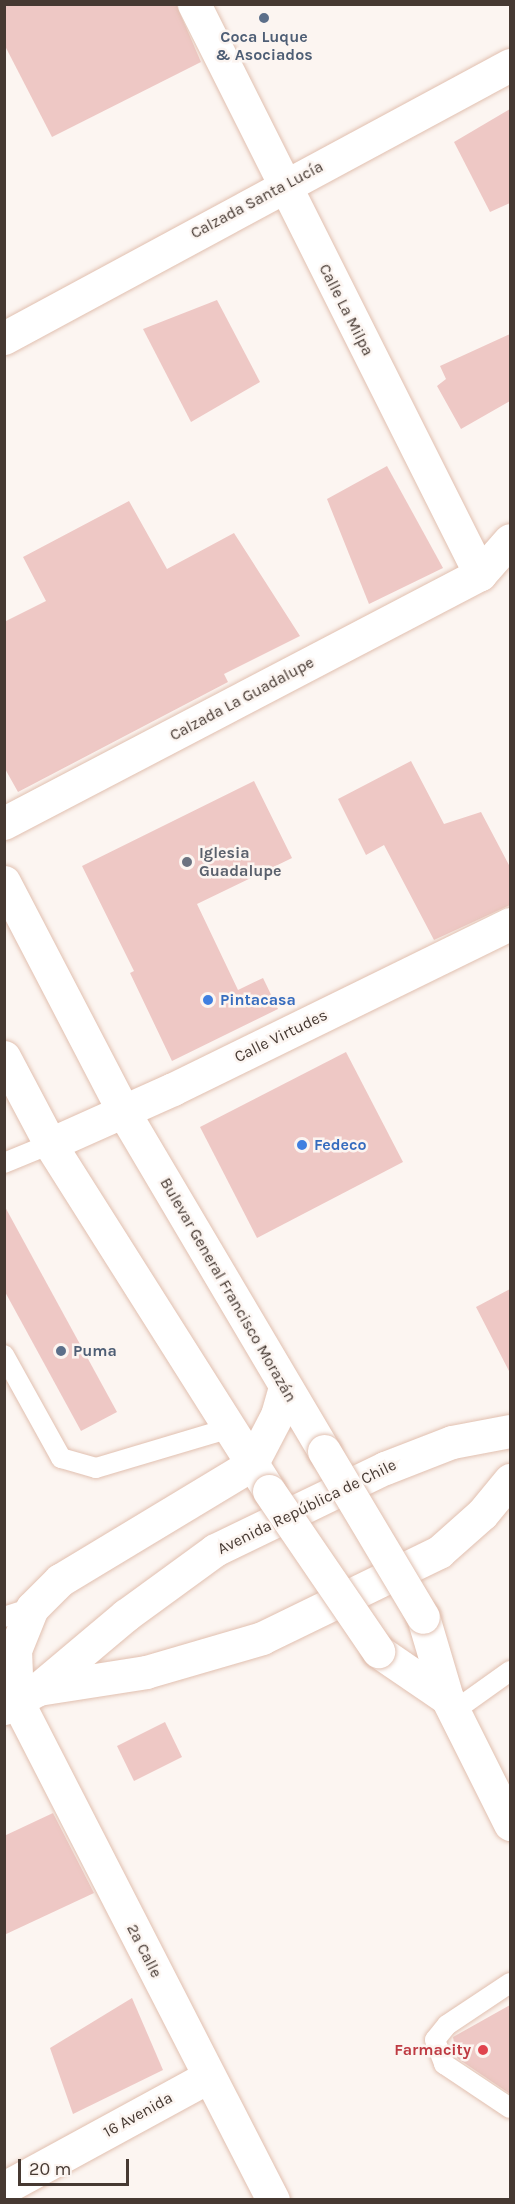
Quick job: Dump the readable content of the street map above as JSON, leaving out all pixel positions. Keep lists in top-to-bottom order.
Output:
{
  "streets": {
    "street": [
      "Calzada Santa Lucía",
      "Calle La Milpa",
      "Calzada La Guadalupe",
      "Calle Virtudes",
      "Bulevar General Francisco Morazán",
      "Avenida República de Chile",
      "2a Calle",
      "16 Avenida"
    ]
  },
  "crossings": [
    ["Calzada Santa Lucía", "Calle La Milpa"],
    ["Calle La Milpa", "Calzada La Guadalupe"],
    ["Calle Virtudes", "Bulevar General Francisco Morazán"],
    ["Avenida República de Chile", "2a Calle"],
    ["2a Calle", "16 Avenida"]
  ],
  "places": [
    "Coca Luque & Asociados",
    "Iglesia Guadalupe",
    "Pintacasa",
    "Fedeco",
    "Puma",
    "Farmacity"
  ],
  "scale_bar": "20 m"
}
